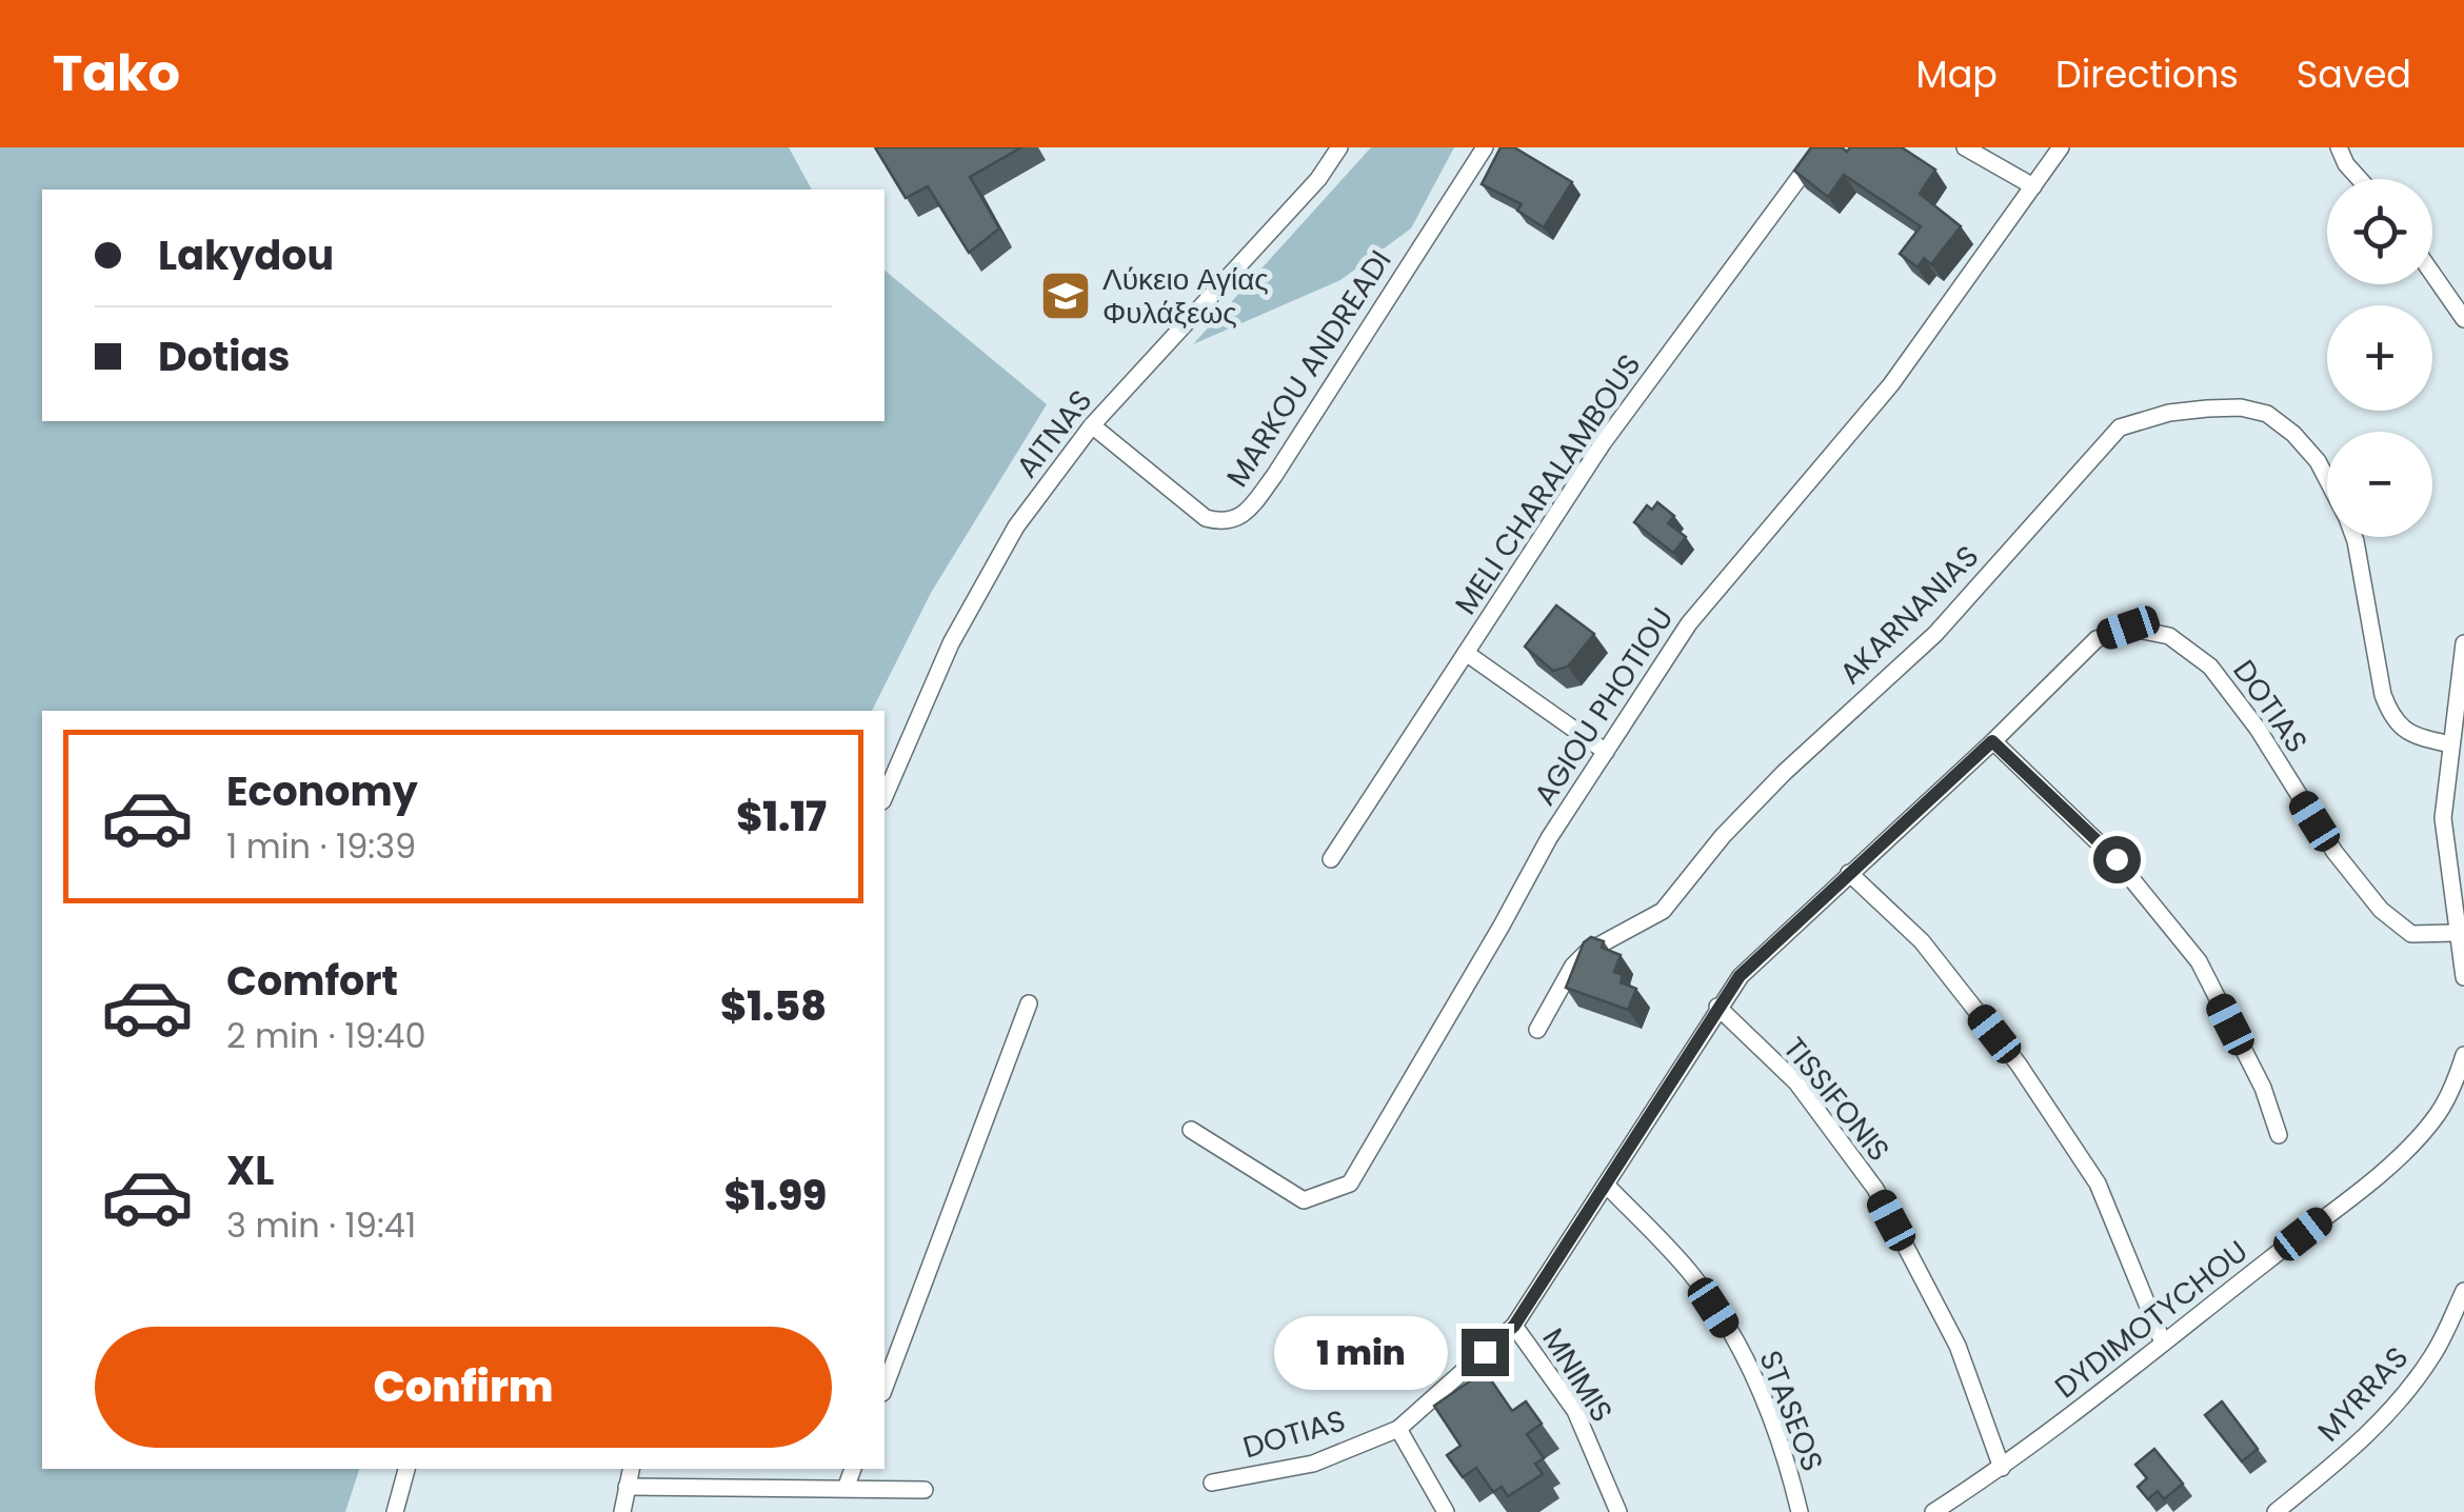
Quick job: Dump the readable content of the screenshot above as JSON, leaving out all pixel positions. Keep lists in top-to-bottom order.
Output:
{
  "streets": {
    "street": [
      "MARKOU ANDREADI",
      "AITNAS",
      "MELI CHARALAMBOUS",
      "AKARNANIAS",
      "AGIOU PHOTIOU",
      "DOTIAS",
      "TISSIFONIS",
      "DYDIMOTYCHOU",
      "MNIMIS",
      "MYRRAS",
      "STASEOS"
    ]
  },
  "crossings": [
    ["MARKOU ANDREADI", "AITNAS"],
    ["DOTIAS", "TISSIFONIS"],
    ["DOTIAS", "MNIMIS"],
    ["DOTIAS", "STASEOS"],
    ["TISSIFONIS", "DYDIMOTYCHOU"]
  ],
  "places": {
    "school or university": ["Λύκειο Αγίας Φυλάξεως"]
  },
  "page": {
    "header": "Tako",
    "nav": ["Map", "Directions", "Saved"],
    "map_buttons": ["+", "−"],
    "banner": ["Lakydou", "Dotias"],
    "list": [
      {
        "name": "Economy",
        "note": "1 min · 19:39",
        "value": "$1.17"
      },
      {
        "name": "Comfort",
        "note": "2 min · 19:40",
        "value": "$1.58"
      },
      {
        "name": "XL",
        "note": "3 min · 19:41",
        "value": "$1.99"
      }
    ],
    "buttons": "Confirm",
    "bubble": "1 min"
  }
}
